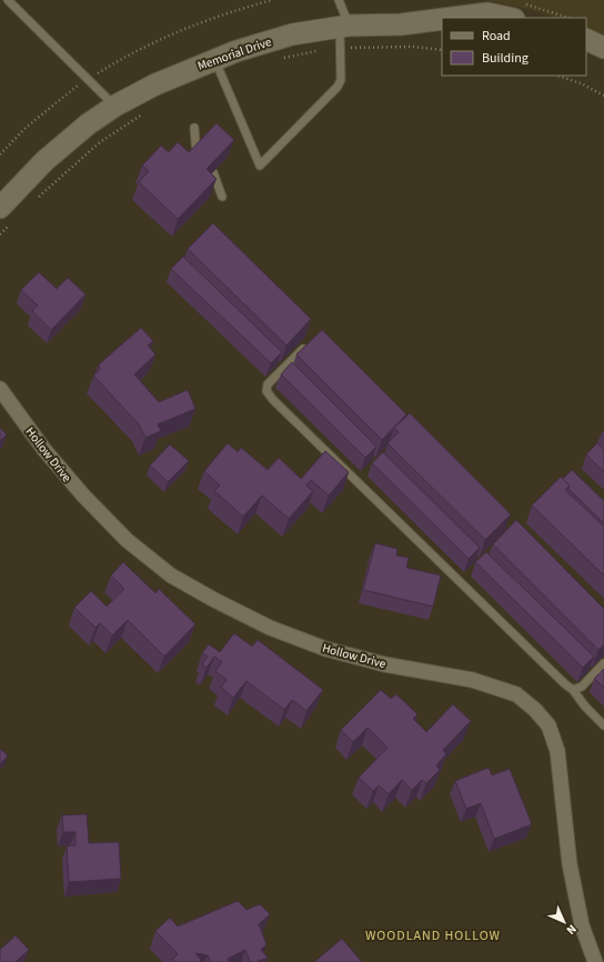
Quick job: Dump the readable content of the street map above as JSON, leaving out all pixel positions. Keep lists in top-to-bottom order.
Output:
{
  "streets": {
    "main road": ["Memorial Drive"],
    "street": ["Hollow Drive"]
  },
  "districts": ["WOODLAND HOLLOW"],
  "legend": ["Road", "Building"],
  "north": "bottom right"
}
